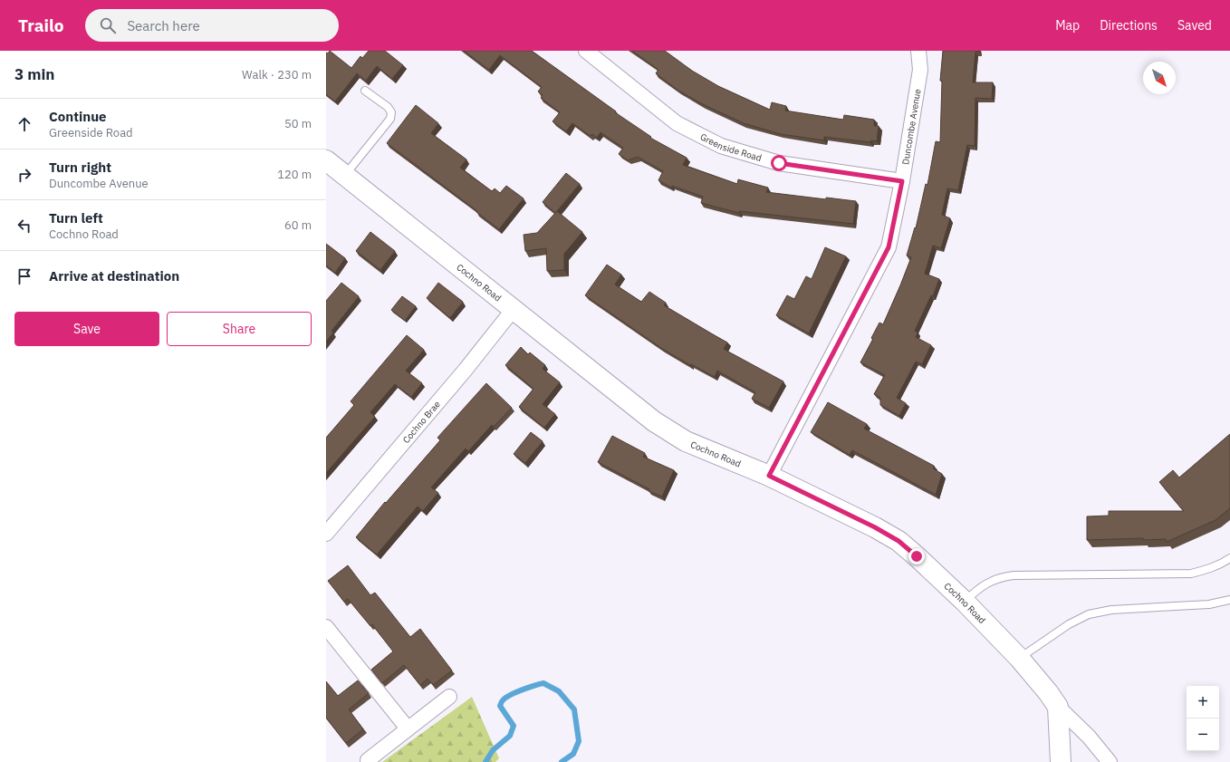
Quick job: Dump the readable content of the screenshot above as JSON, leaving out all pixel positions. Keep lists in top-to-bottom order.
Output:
{
  "streets": {
    "street": [
      "Duncombe Avenue",
      "Greenside Road",
      "Cochno Road",
      "Cochno Brae"
    ]
  },
  "crossings": [
    ["Duncombe Avenue", "Greenside Road"],
    ["Duncombe Avenue", "Cochno Road"],
    ["Cochno Road", "Cochno Brae"]
  ],
  "north": "bottom right",
  "page": {
    "header": "Trailo",
    "search": "Search here",
    "nav": ["Map", "Directions", "Saved"],
    "heading": ["3 min", "Walk · 230 m"],
    "list": [
      ["Continue", "Greenside Road", "50 m"],
      ["Turn right", "Duncombe Avenue", "120 m"],
      ["Turn left", "Cochno Road", "60 m"],
      "Arrive at destination"
    ],
    "buttons": ["Save", "Share"],
    "map_buttons": ["+", "−"]
  }
}
